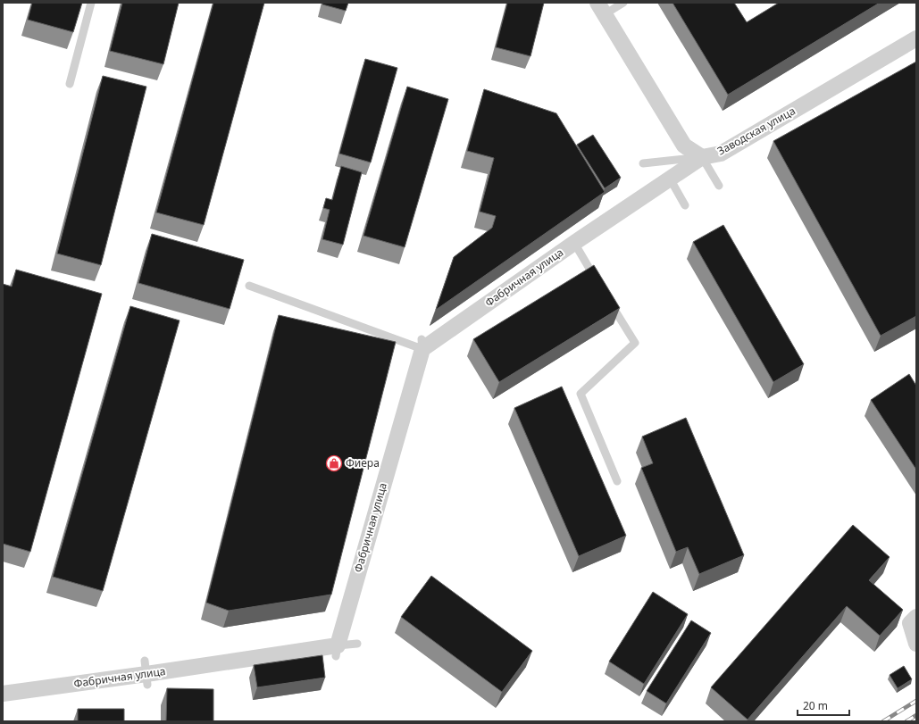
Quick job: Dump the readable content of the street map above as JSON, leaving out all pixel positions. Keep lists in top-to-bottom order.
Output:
{
  "streets": {
    "street": ["Заводская улица", "Фабричная улица"]
  },
  "crossings": [
    ["Заводская улица", "Фабричная улица"]
  ],
  "places": {
    "shop": ["Фиера"]
  },
  "scale_bar": "20 m"
}
